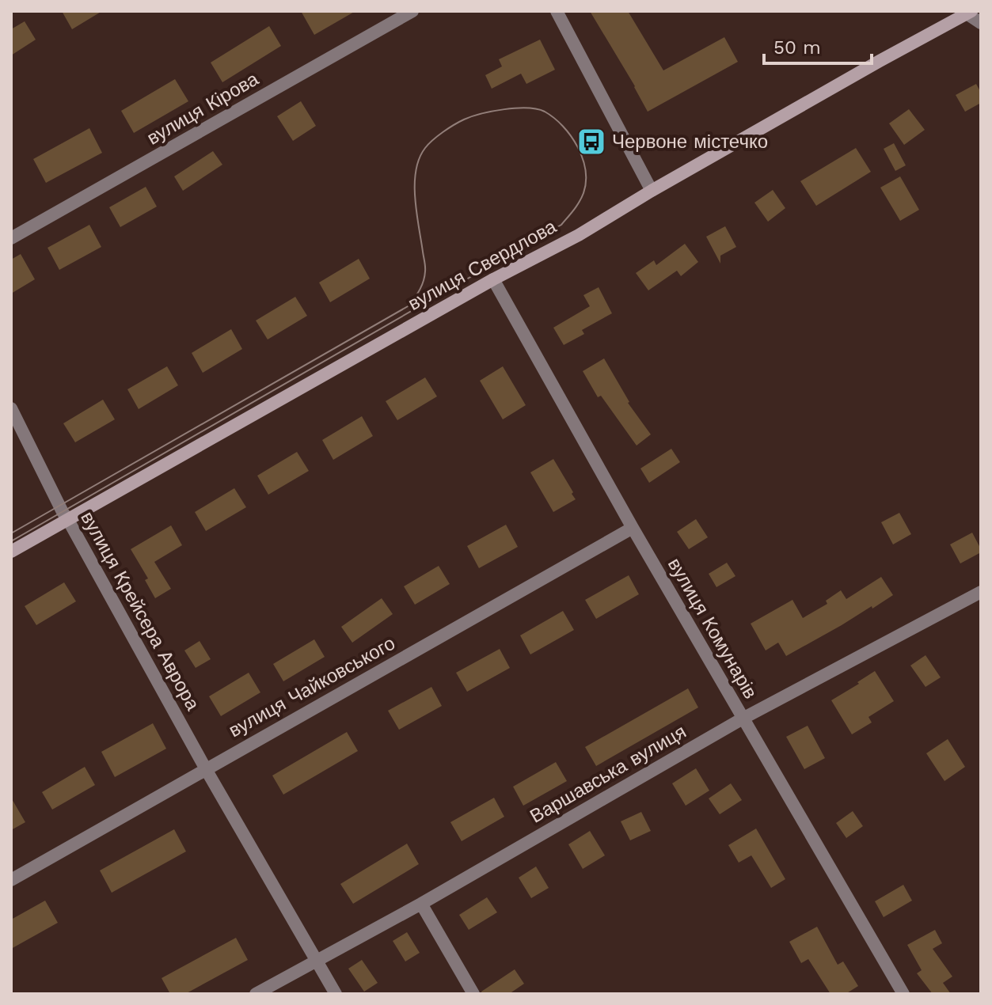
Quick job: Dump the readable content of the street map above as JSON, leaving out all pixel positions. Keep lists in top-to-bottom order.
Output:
{
  "streets": {
    "street": [
      "вулиця Кірова",
      "вулиця Свердлова",
      "вулиця Крейсера Аврора",
      "вулиця Комунарів",
      "вулиця Чайковського",
      "Варшавська вулиця"
    ]
  },
  "crossings": [
    ["вулиця Свердлова", "вулиця Крейсера Аврора"],
    ["вулиця Свердлова", "вулиця Комунарів"],
    ["вулиця Крейсера Аврора", "вулиця Чайковського"],
    ["вулиця Крейсера Аврора", "Варшавська вулиця"],
    ["вулиця Комунарів", "вулиця Чайковського"],
    ["вулиця Комунарів", "Варшавська вулиця"]
  ],
  "places": {
    "bus stop": ["Червоне містечко"]
  },
  "scale_bar": "50 m"
}
